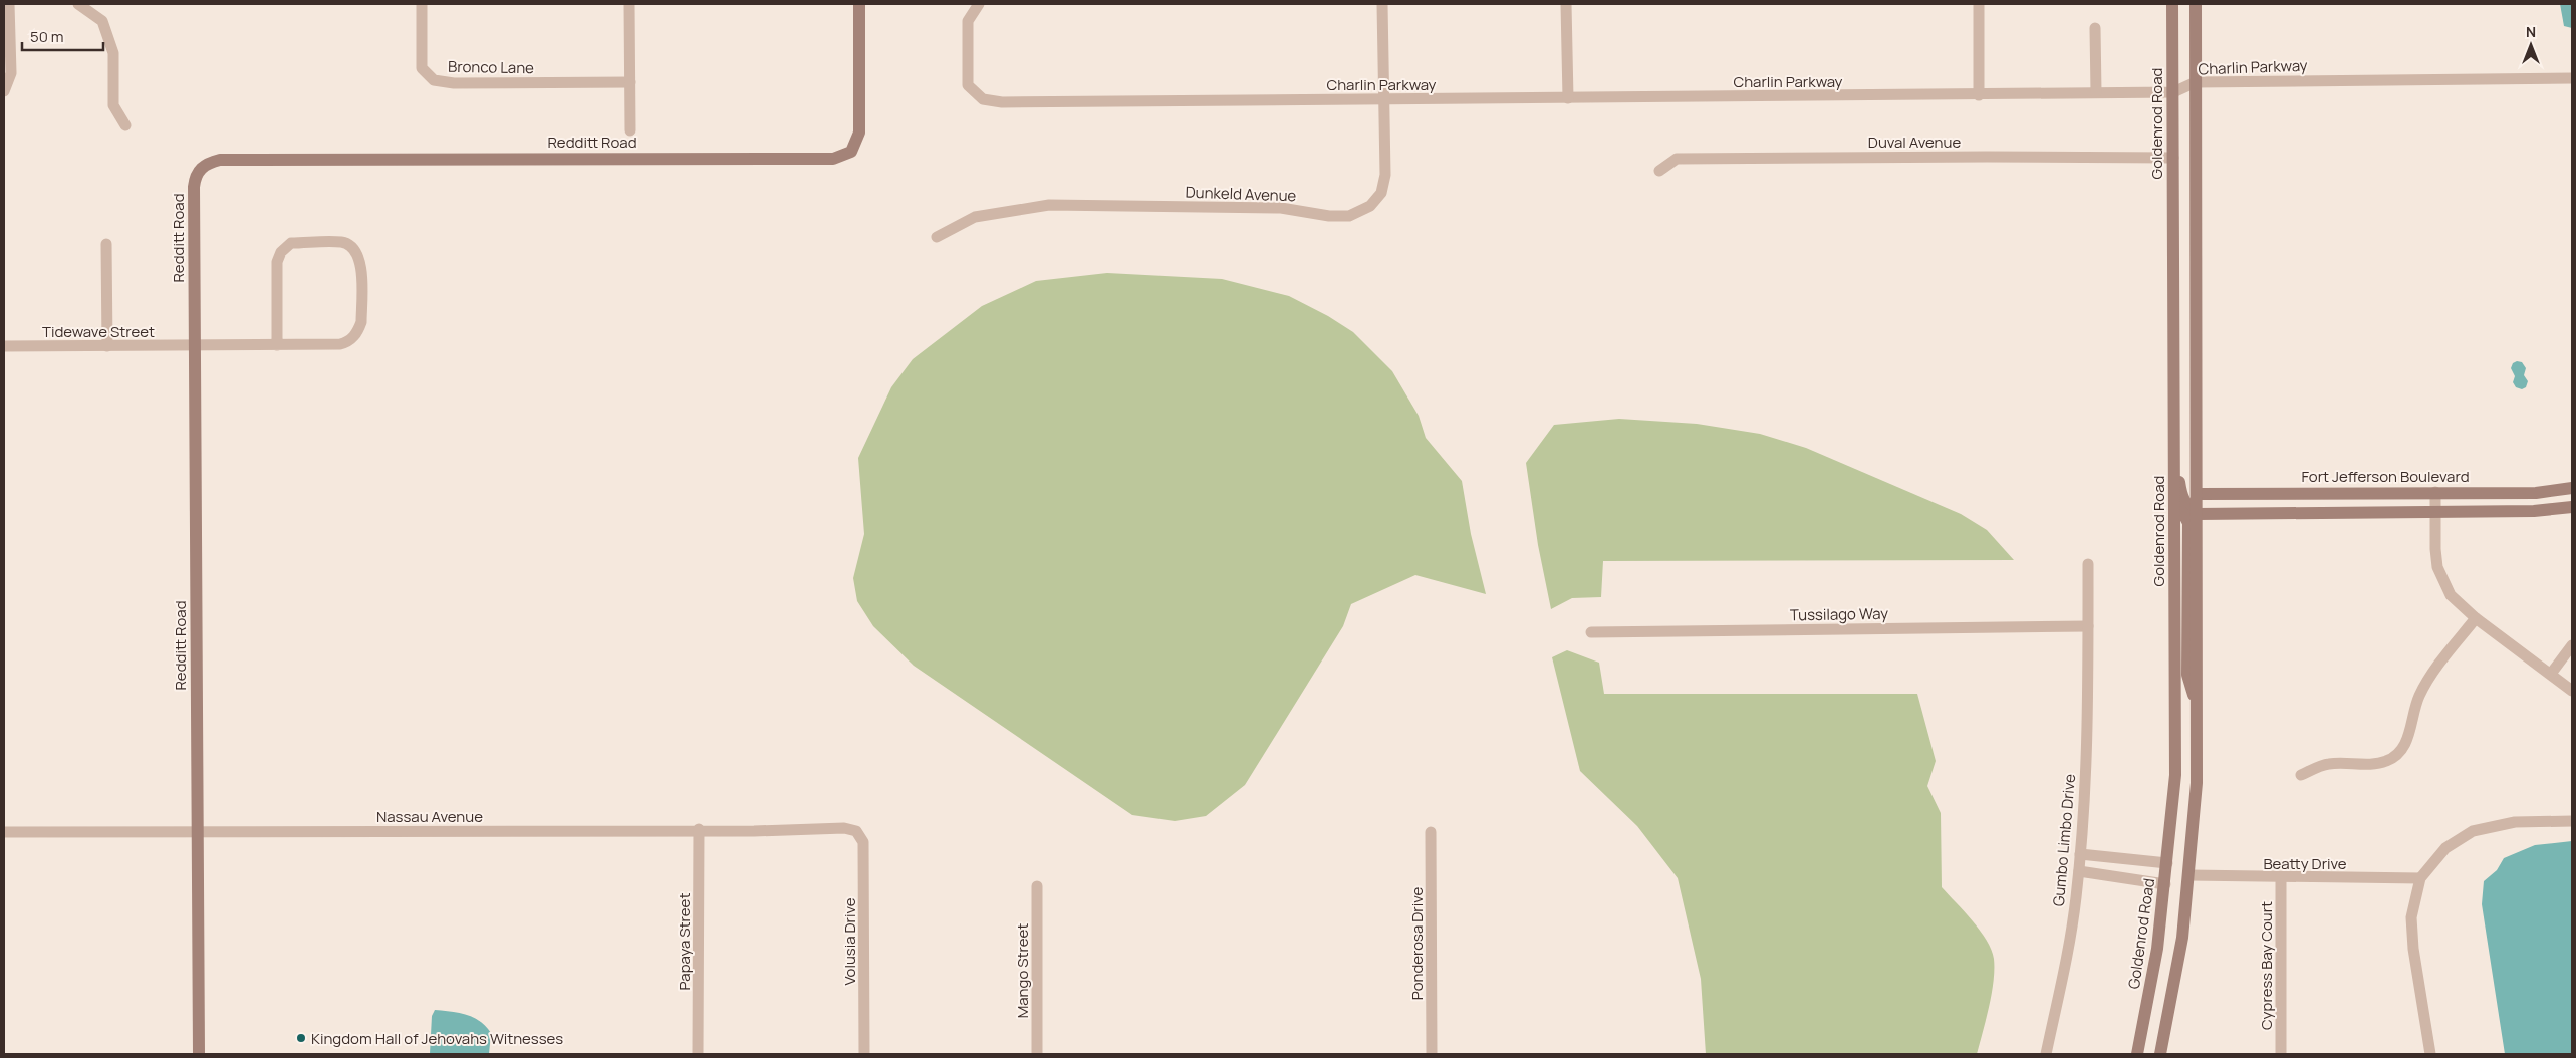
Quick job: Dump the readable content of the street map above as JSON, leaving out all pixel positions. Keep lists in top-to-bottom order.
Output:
{
  "streets": {
    "street": [
      "Bronco Lane",
      "Charlin Parkway",
      "Goldenrod Road",
      "Redditt Road",
      "Duval Avenue",
      "Dunkeld Avenue",
      "Tidewave Street",
      "Fort Jefferson Boulevard",
      "Tussilago Way",
      "Nassau Avenue",
      "Gumbo Limbo Drive",
      "Beatty Drive",
      "Papaya Street",
      "Volusia Drive",
      "Ponderosa Drive",
      "Cypress Bay Court",
      "Mango Street"
    ]
  },
  "crossings": [
    ["Charlin Parkway", "Goldenrod Road"],
    ["Charlin Parkway", "Dunkeld Avenue"],
    ["Goldenrod Road", "Duval Avenue"],
    ["Redditt Road", "Tidewave Street"],
    ["Redditt Road", "Nassau Avenue"],
    ["Tussilago Way", "Gumbo Limbo Drive"],
    ["Nassau Avenue", "Papaya Street"],
    ["Nassau Avenue", "Volusia Drive"],
    ["Beatty Drive", "Cypress Bay Court"]
  ],
  "places": ["Kingdom Hall of Jehovahs Witnesses"],
  "scale_bar": "50 m",
  "north": "top"
}
